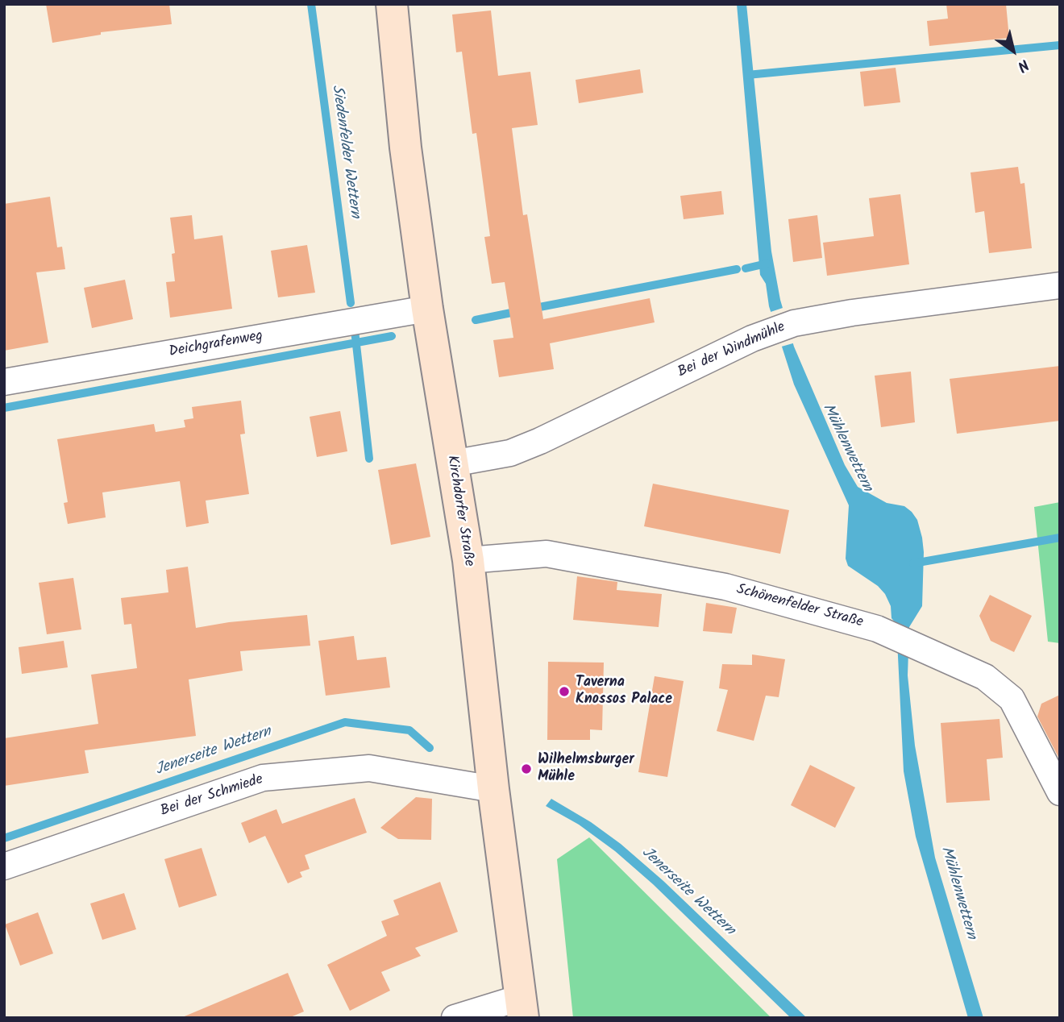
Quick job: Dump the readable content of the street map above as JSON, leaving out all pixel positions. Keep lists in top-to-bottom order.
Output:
{
  "streets": {
    "street": [
      "Deichgrafenweg",
      "Bei der Windmühle",
      "Kirchdorfer Straße",
      "Schönenfelder Straße",
      "Bei der Schmiede"
    ]
  },
  "crossings": [
    ["Deichgrafenweg", "Kirchdorfer Straße"],
    ["Bei der Windmühle", "Kirchdorfer Straße"],
    ["Kirchdorfer Straße", "Schönenfelder Straße"],
    ["Kirchdorfer Straße", "Bei der Schmiede"]
  ],
  "water": ["Siedenfelder Wettern", "Mühlenwettern", "Jenerseite Wettern"],
  "places": ["Taverna Knossos Palace", "Wilhelmsburger Mühle"],
  "north": "bottom right"
}
